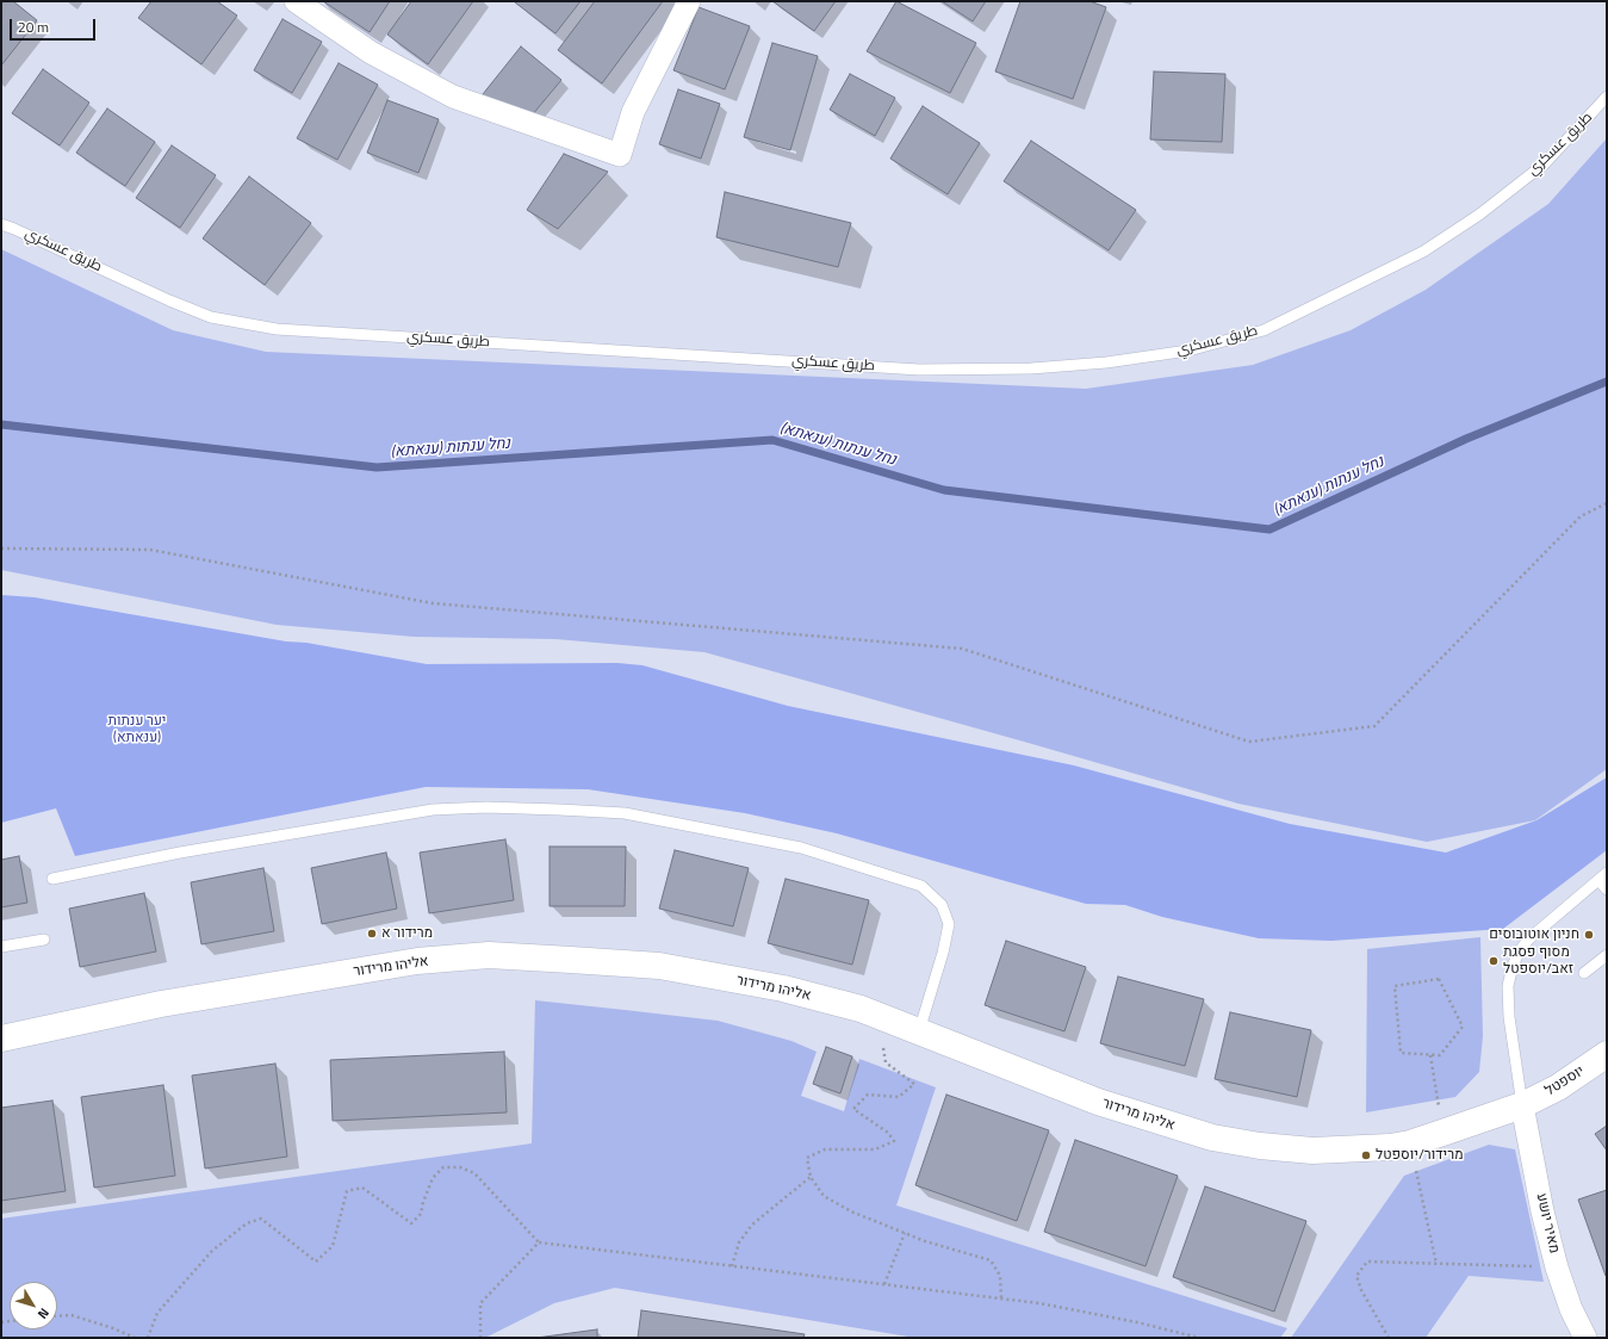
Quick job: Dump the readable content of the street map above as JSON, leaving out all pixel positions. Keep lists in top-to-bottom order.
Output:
{
  "streets": {
    "street": ["אליהו מרידור", "יוספטל", "מאיר יושע"],
    "lane": ["طريق عسكري"]
  },
  "crossings": [
    ["אליהו מרידור", "יוספטל"],
    ["אליהו מרידור", "מאיר יושע"],
    ["יוספטל", "מאיר יושע"]
  ],
  "water": ["נחל ענתות (ענאתא)"],
  "parks": ["יער ענתות (ענאתא)"],
  "places": [
    "מרידור א",
    "חניון אוטובוסים",
    "מסוף פסגת זאב/יוספטל",
    "מרידור/יוספטל"
  ],
  "scale_bar": "20 m",
  "north": "bottom right"
}
